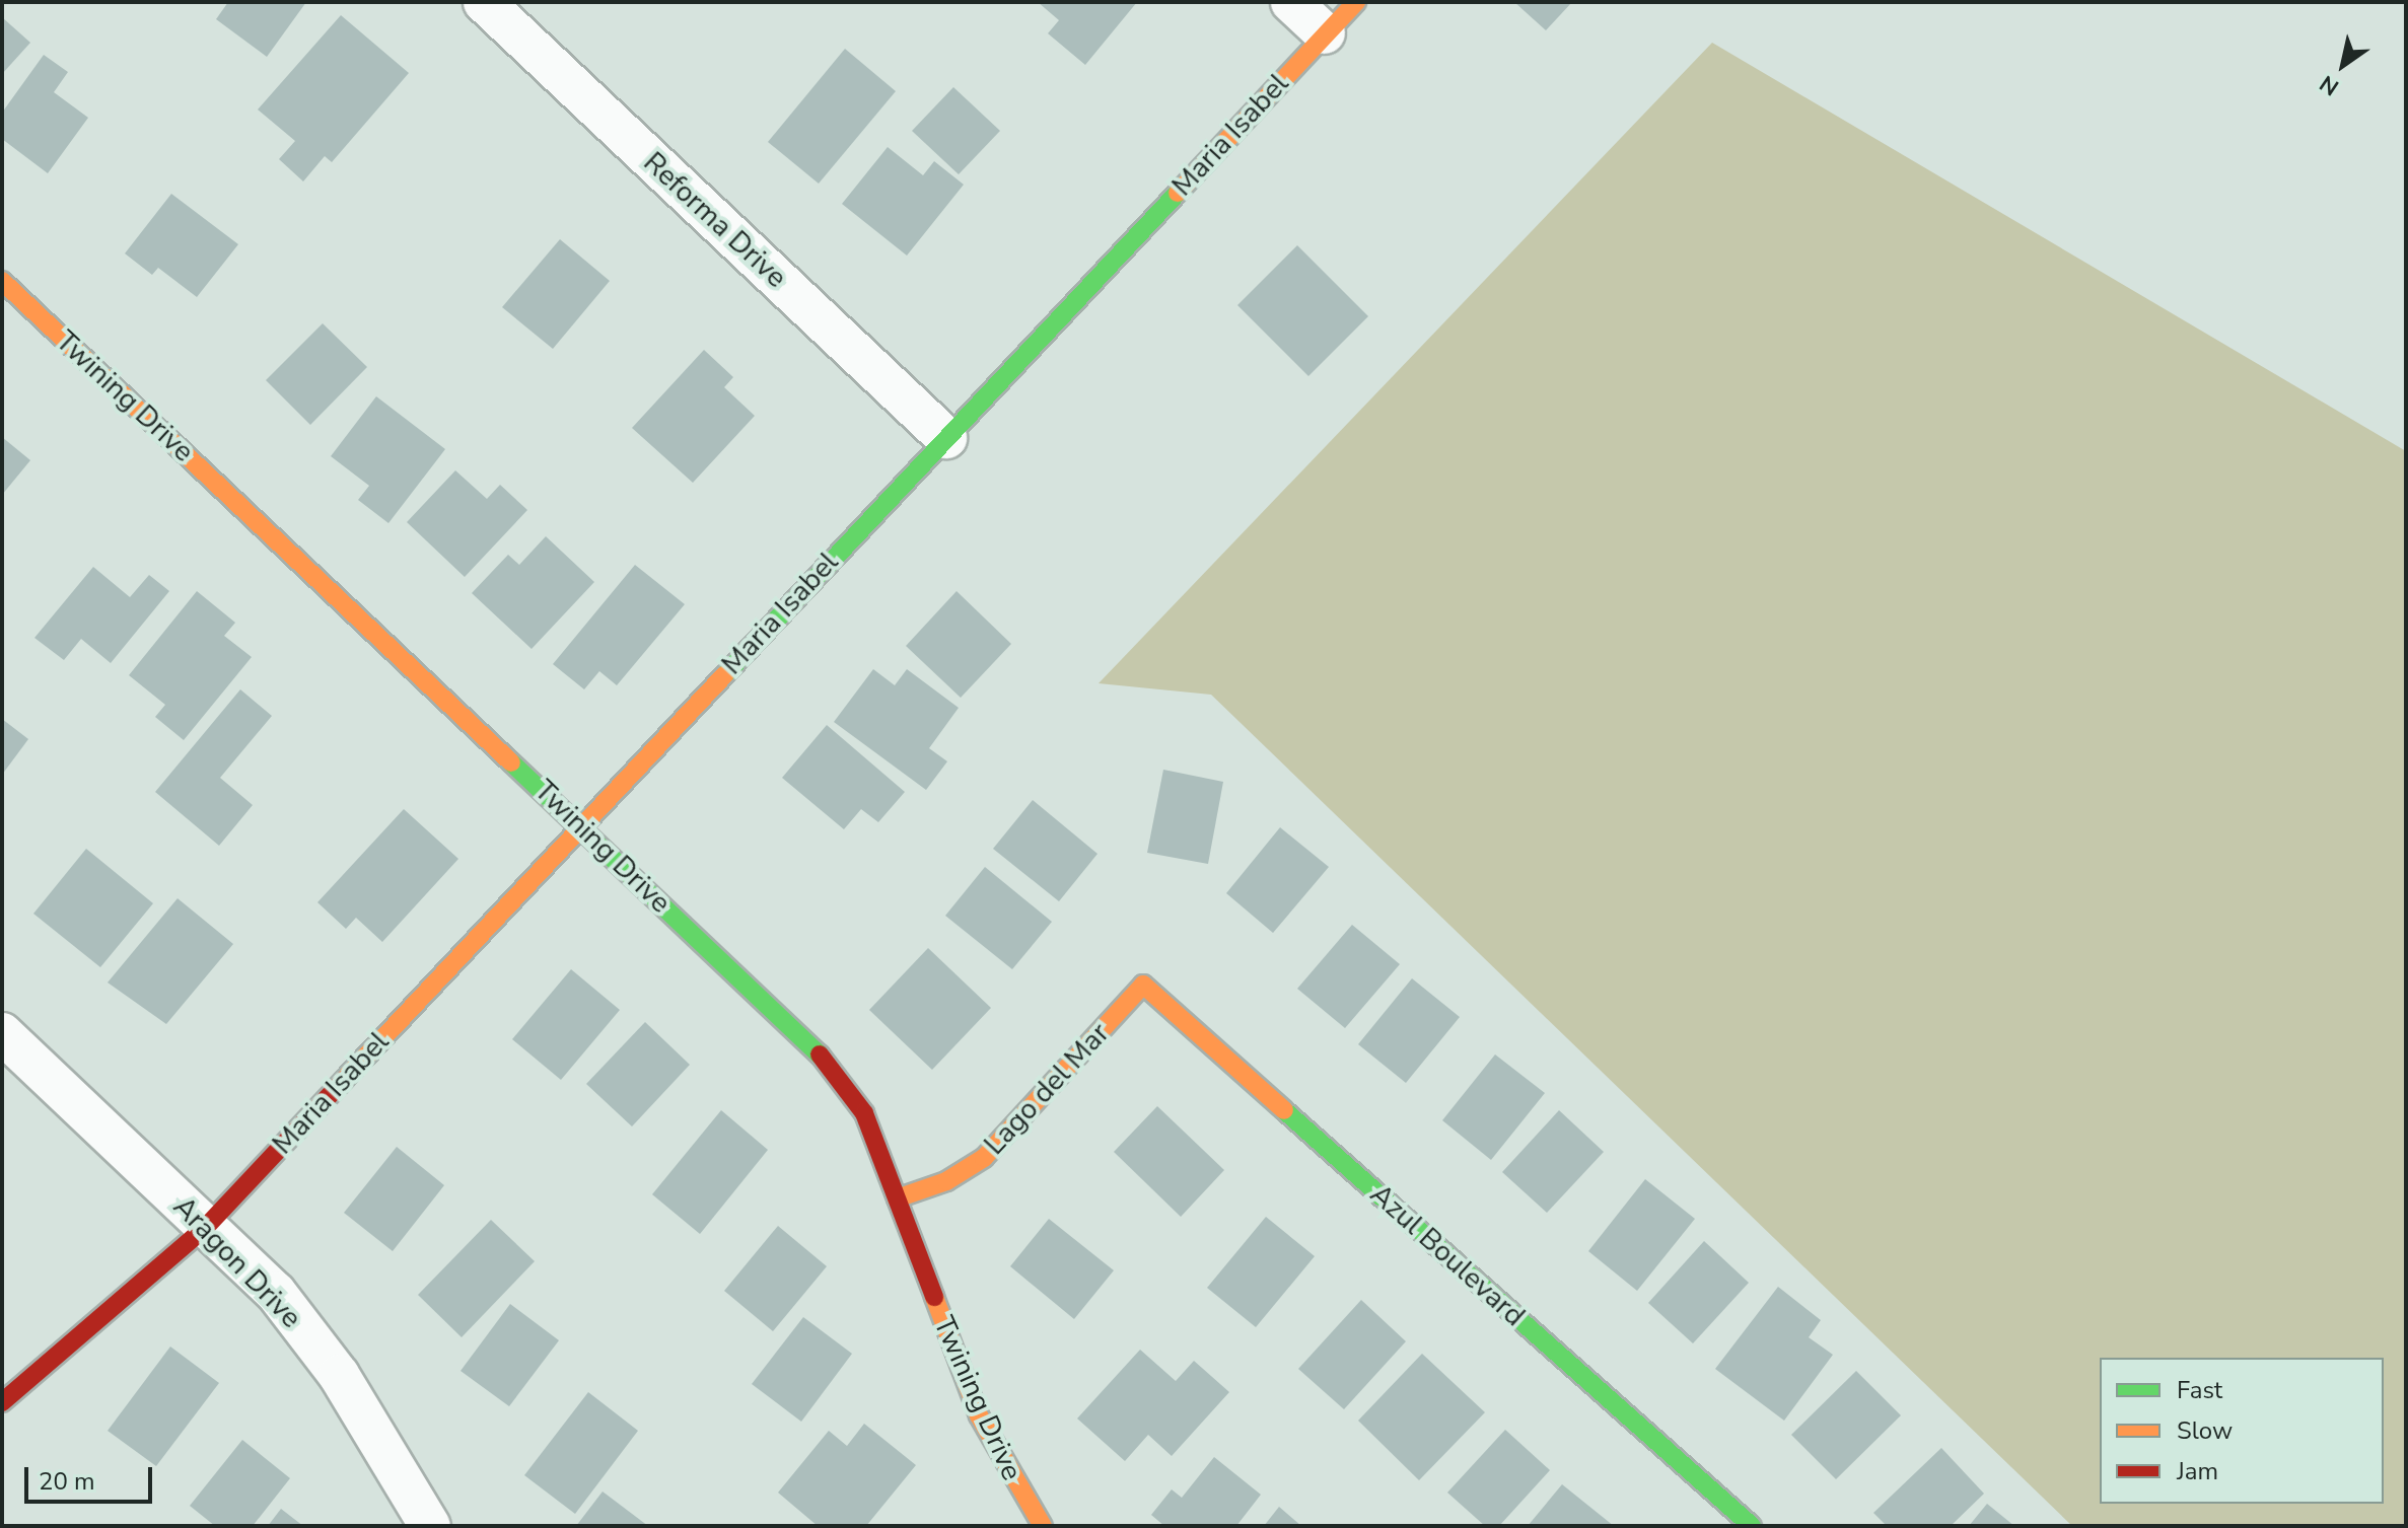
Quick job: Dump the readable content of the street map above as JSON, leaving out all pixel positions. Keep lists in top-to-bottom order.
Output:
{
  "streets": {
    "street": [
      "Maria Isabel",
      "Reforma Drive",
      "Twining Drive",
      "Lago del Mar",
      "Azul Boulevard",
      "Aragon Drive"
    ]
  },
  "crossings": [
    ["Maria Isabel", "Reforma Drive"],
    ["Maria Isabel", "Twining Drive"],
    ["Maria Isabel", "Aragon Drive"],
    ["Twining Drive", "Lago del Mar"],
    ["Lago del Mar", "Azul Boulevard"]
  ],
  "legend": ["Fast", "Slow", "Jam"],
  "scale_bar": "20 m",
  "north": "bottom left"
}
